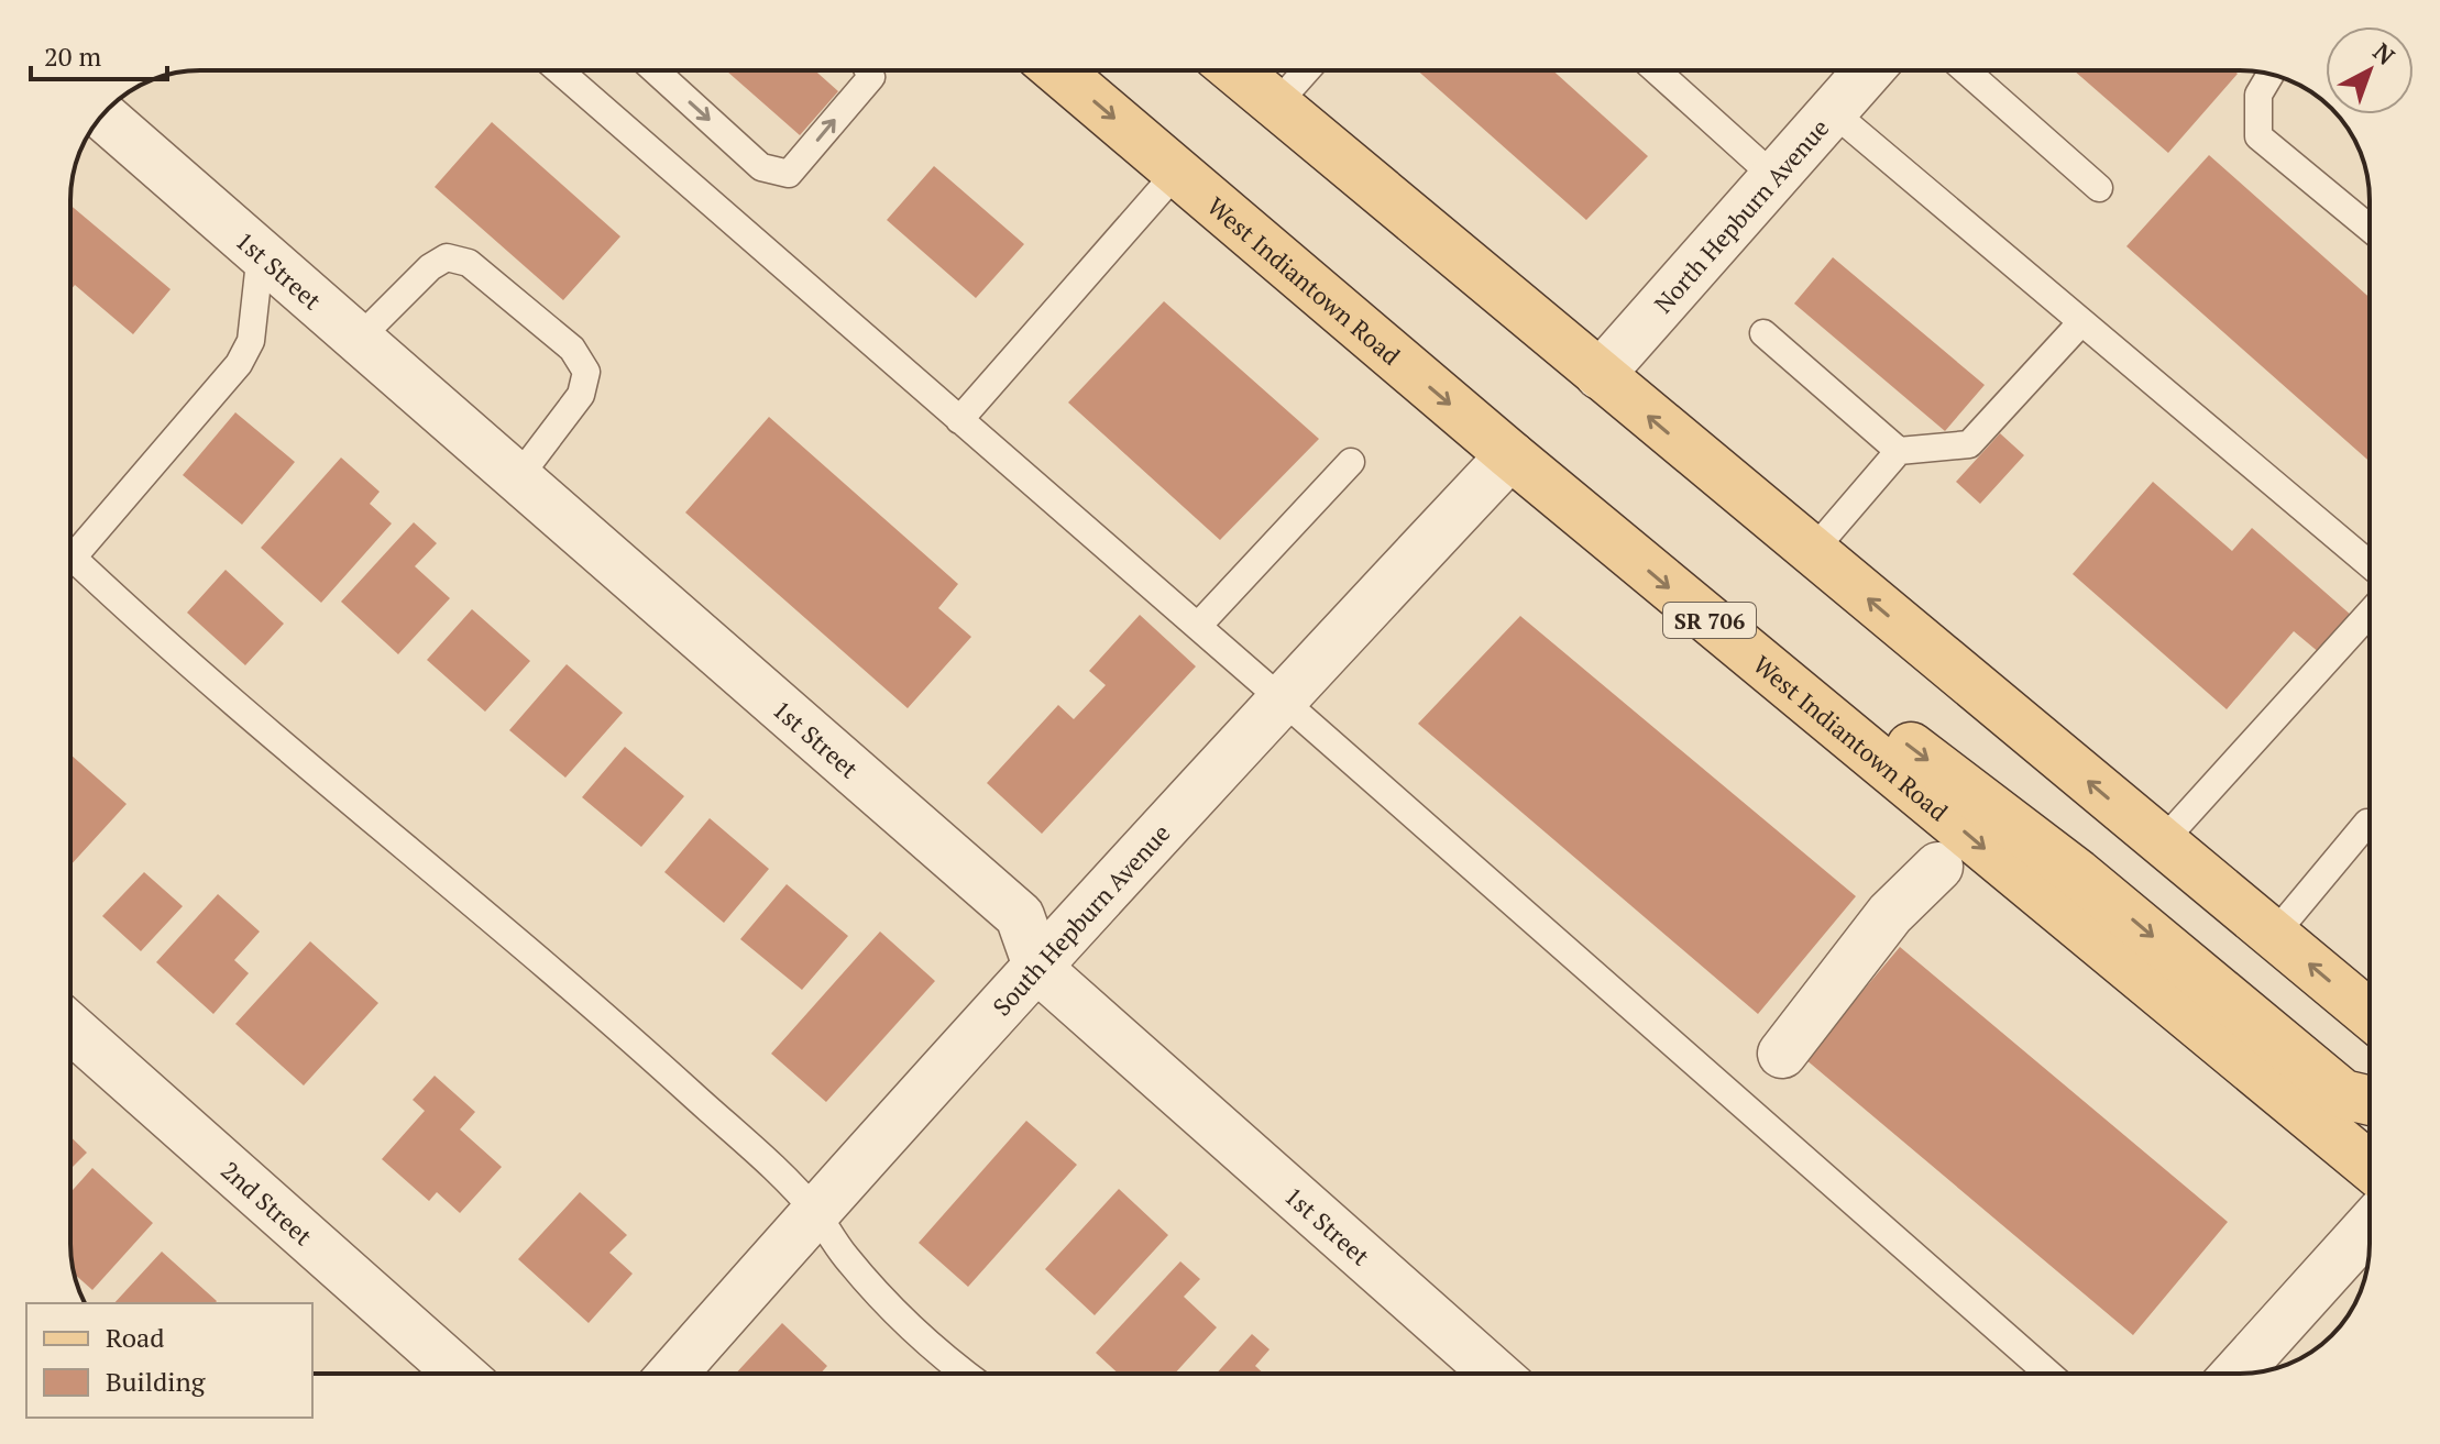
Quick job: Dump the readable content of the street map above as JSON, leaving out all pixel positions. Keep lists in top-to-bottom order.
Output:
{
  "streets": {
    "main road": ["West Indiantown Road", "SR 706"],
    "street": [
      "North Hepburn Avenue",
      "1st Street",
      "South Hepburn Avenue",
      "2nd Street"
    ]
  },
  "crossings": [
    ["1st Street", "South Hepburn Avenue"],
    ["West Indiantown Road", "South Hepburn Avenue"]
  ],
  "legend": ["Road", "Building"],
  "scale_bar": "20 m",
  "north": "top right"
}
